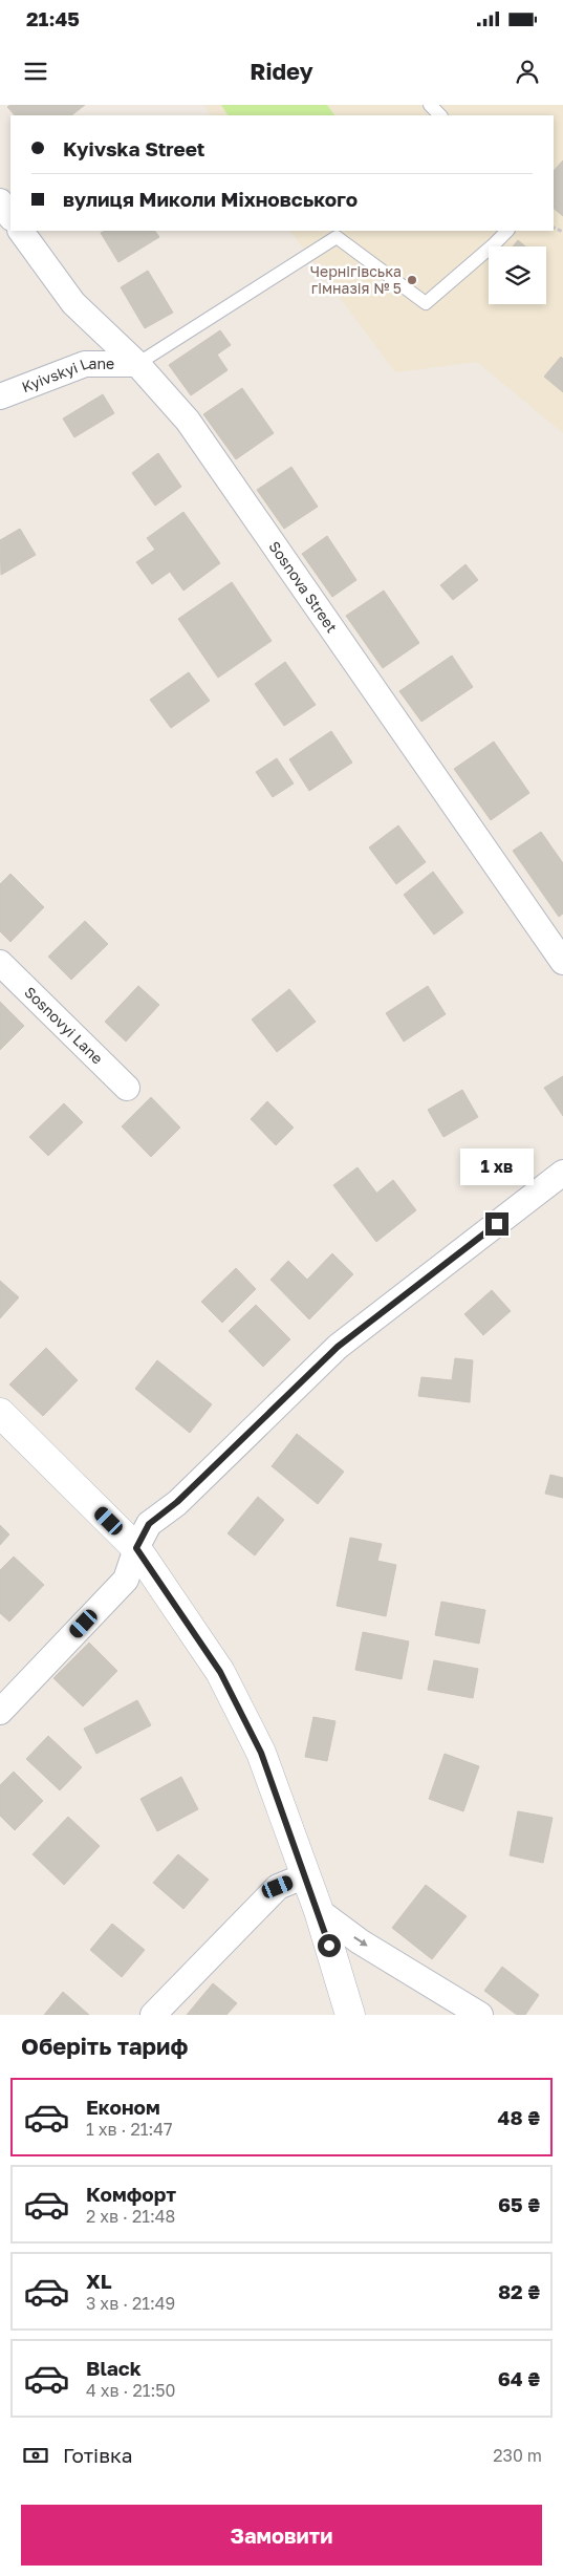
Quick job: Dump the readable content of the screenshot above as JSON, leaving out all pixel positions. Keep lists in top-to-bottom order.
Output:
{
  "streets": {
    "street": ["Kyivskyi Lane", "Sosnova Street", "Sosnovyi Lane"]
  },
  "crossings": [
    ["Kyivskyi Lane", "Sosnova Street"]
  ],
  "places": ["Чернігівська гімназія № 5"],
  "page": {
    "status": "21:45",
    "header": "Ridey",
    "banner": ["Kyivska Street", "вулиця Миколи Міхновського"],
    "bubble": "1 хв",
    "heading": "Оберіть тариф",
    "list": [
      {
        "name": "Економ",
        "note": "1 хв · 21:47",
        "value": "48 ₴"
      },
      {
        "name": "Комфорт",
        "note": "2 хв · 21:48",
        "value": "65 ₴"
      },
      {
        "name": "XL",
        "note": "3 хв · 21:49",
        "value": "82 ₴"
      },
      {
        "name": "Black",
        "note": "4 хв · 21:50",
        "value": "64 ₴"
      }
    ],
    "pay": ["Готівка", "230 m"],
    "buttons": "Замовити"
  }
}
